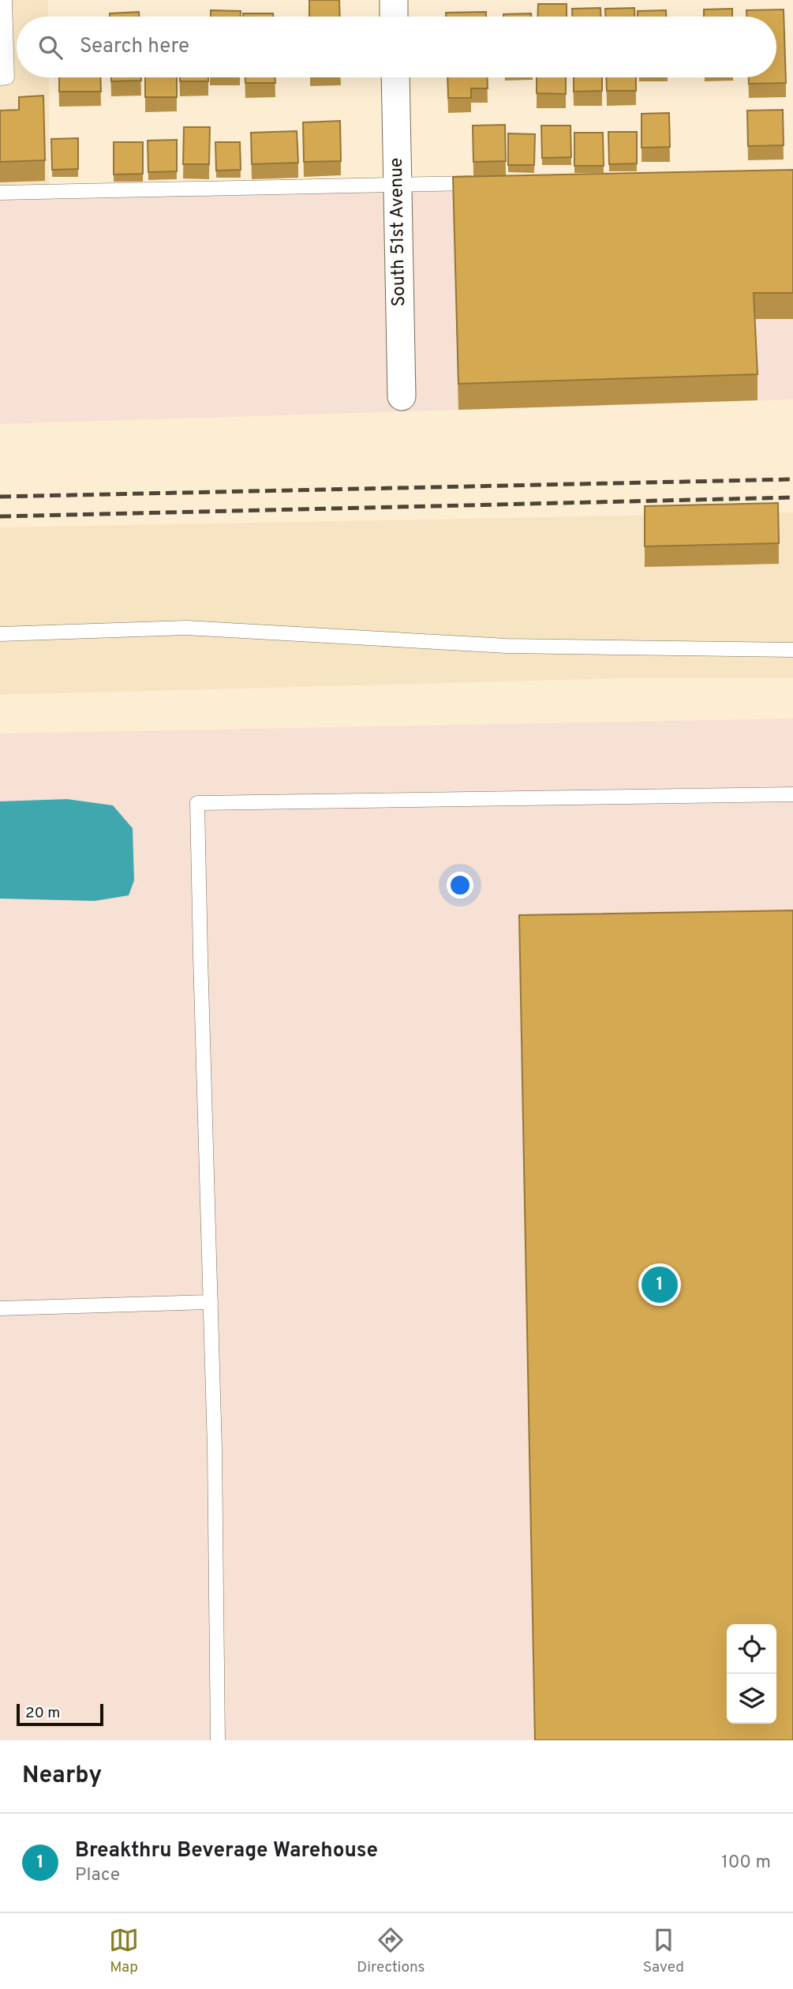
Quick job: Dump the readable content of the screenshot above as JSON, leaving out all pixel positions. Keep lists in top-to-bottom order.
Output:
{
  "streets": {
    "street": ["South 51st Avenue"]
  },
  "scale_bar": "20 m",
  "page": {
    "search": "Search here",
    "pins": "1",
    "scale": "20 m",
    "heading": "Nearby",
    "list": [
      {
        "mark": "1",
        "name": "Breakthru Beverage Warehouse",
        "note": "Place",
        "value": "100 m"
      }
    ],
    "nav": ["Map", "Directions", "Saved"]
  }
}
